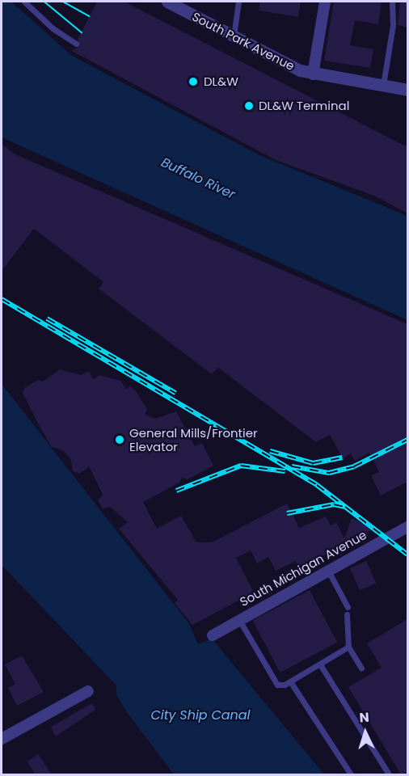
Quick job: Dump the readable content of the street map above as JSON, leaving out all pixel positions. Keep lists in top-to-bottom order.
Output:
{
  "streets": {
    "street": ["South Park Avenue", "South Michigan Avenue"]
  },
  "water": ["Buffalo River", "City Ship Canal"],
  "places": ["DL&W", "DL&W Terminal", "General Mills/Frontier Elevator"],
  "north": "top"
}
